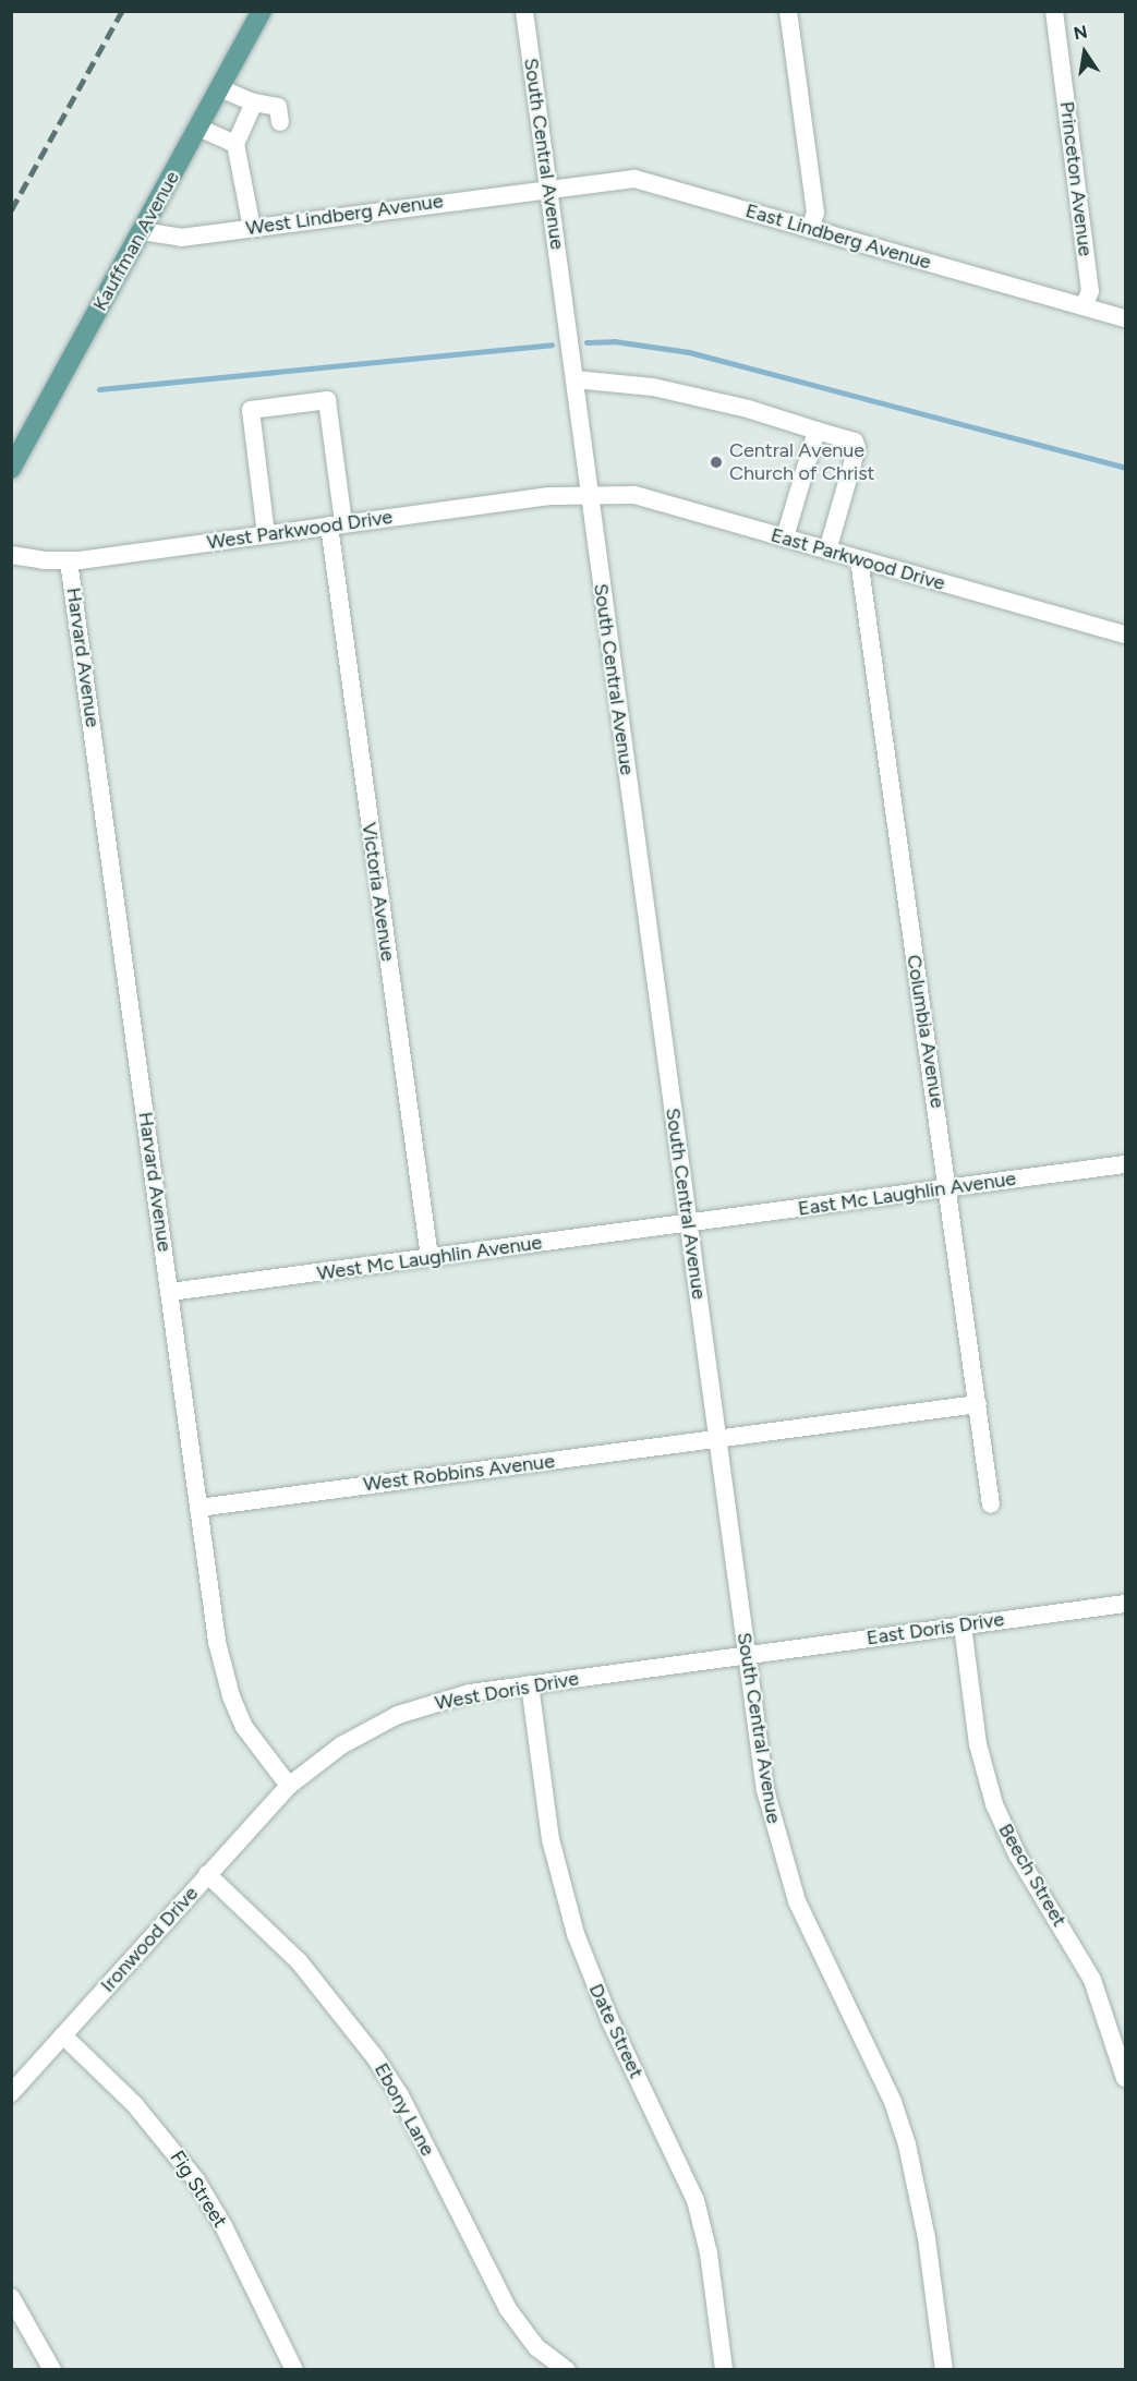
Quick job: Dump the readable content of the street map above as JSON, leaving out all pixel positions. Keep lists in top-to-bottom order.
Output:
{
  "streets": {
    "main road": ["Kauffman Avenue"],
    "street": [
      "South Central Avenue",
      "Princeton Avenue",
      "West Lindberg Avenue",
      "East Lindberg Avenue",
      "West Parkwood Drive",
      "East Parkwood Drive",
      "Harvard Avenue",
      "Victoria Avenue",
      "Columbia Avenue",
      "East Mc Laughlin Avenue",
      "West Mc Laughlin Avenue",
      "West Robbins Avenue",
      "East Doris Drive",
      "West Doris Drive",
      "Beech Street",
      "Ironwood Drive",
      "Date Street",
      "Ebony Lane",
      "Fig Street"
    ]
  },
  "crossings": [
    ["South Central Avenue", "West Lindberg Avenue"],
    ["South Central Avenue", "East Lindberg Avenue"],
    ["South Central Avenue", "West Parkwood Drive"],
    ["South Central Avenue", "East Parkwood Drive"],
    ["South Central Avenue", "East Mc Laughlin Avenue"],
    ["South Central Avenue", "West Mc Laughlin Avenue"],
    ["South Central Avenue", "West Robbins Avenue"],
    ["South Central Avenue", "East Doris Drive"],
    ["South Central Avenue", "West Doris Drive"],
    ["Princeton Avenue", "East Lindberg Avenue"],
    ["West Lindberg Avenue", "East Lindberg Avenue"],
    ["West Lindberg Avenue", "Kauffman Avenue"],
    ["West Parkwood Drive", "East Parkwood Drive"],
    ["West Parkwood Drive", "Harvard Avenue"],
    ["West Parkwood Drive", "Victoria Avenue"],
    ["East Parkwood Drive", "Columbia Avenue"],
    ["Harvard Avenue", "West Mc Laughlin Avenue"],
    ["Harvard Avenue", "West Robbins Avenue"],
    ["Harvard Avenue", "West Doris Drive"],
    ["Harvard Avenue", "Ironwood Drive"],
    ["Victoria Avenue", "West Mc Laughlin Avenue"],
    ["Columbia Avenue", "East Mc Laughlin Avenue"],
    ["Columbia Avenue", "West Robbins Avenue"],
    ["East Mc Laughlin Avenue", "West Mc Laughlin Avenue"],
    ["East Doris Drive", "West Doris Drive"],
    ["East Doris Drive", "Beech Street"],
    ["West Doris Drive", "Ironwood Drive"],
    ["West Doris Drive", "Date Street"],
    ["Ironwood Drive", "Ebony Lane"],
    ["Ironwood Drive", "Fig Street"]
  ],
  "places": ["Central Avenue Church of Christ"],
  "north": "top"
}
